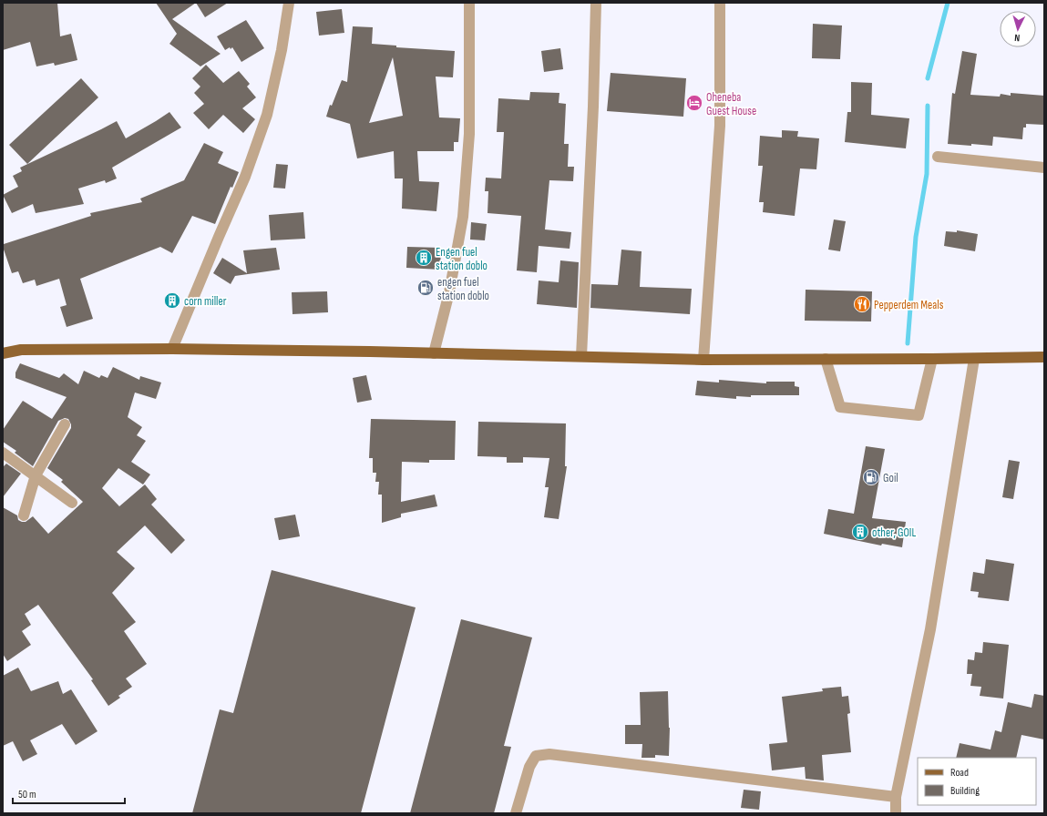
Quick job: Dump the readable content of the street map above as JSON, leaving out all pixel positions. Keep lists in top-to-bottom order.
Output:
{
  "places": {
    "hotel": ["Oheneba Guest House"],
    "building": ["Engen fuel station doblo", "corn miller", "other, GOIL"],
    "fuel station": ["engen fuel station doblo", "Goil"],
    "restaurant": ["Pepperdem Meals"]
  },
  "legend": ["Road", "Building"],
  "scale_bar": "50 m",
  "north": "bottom"
}
